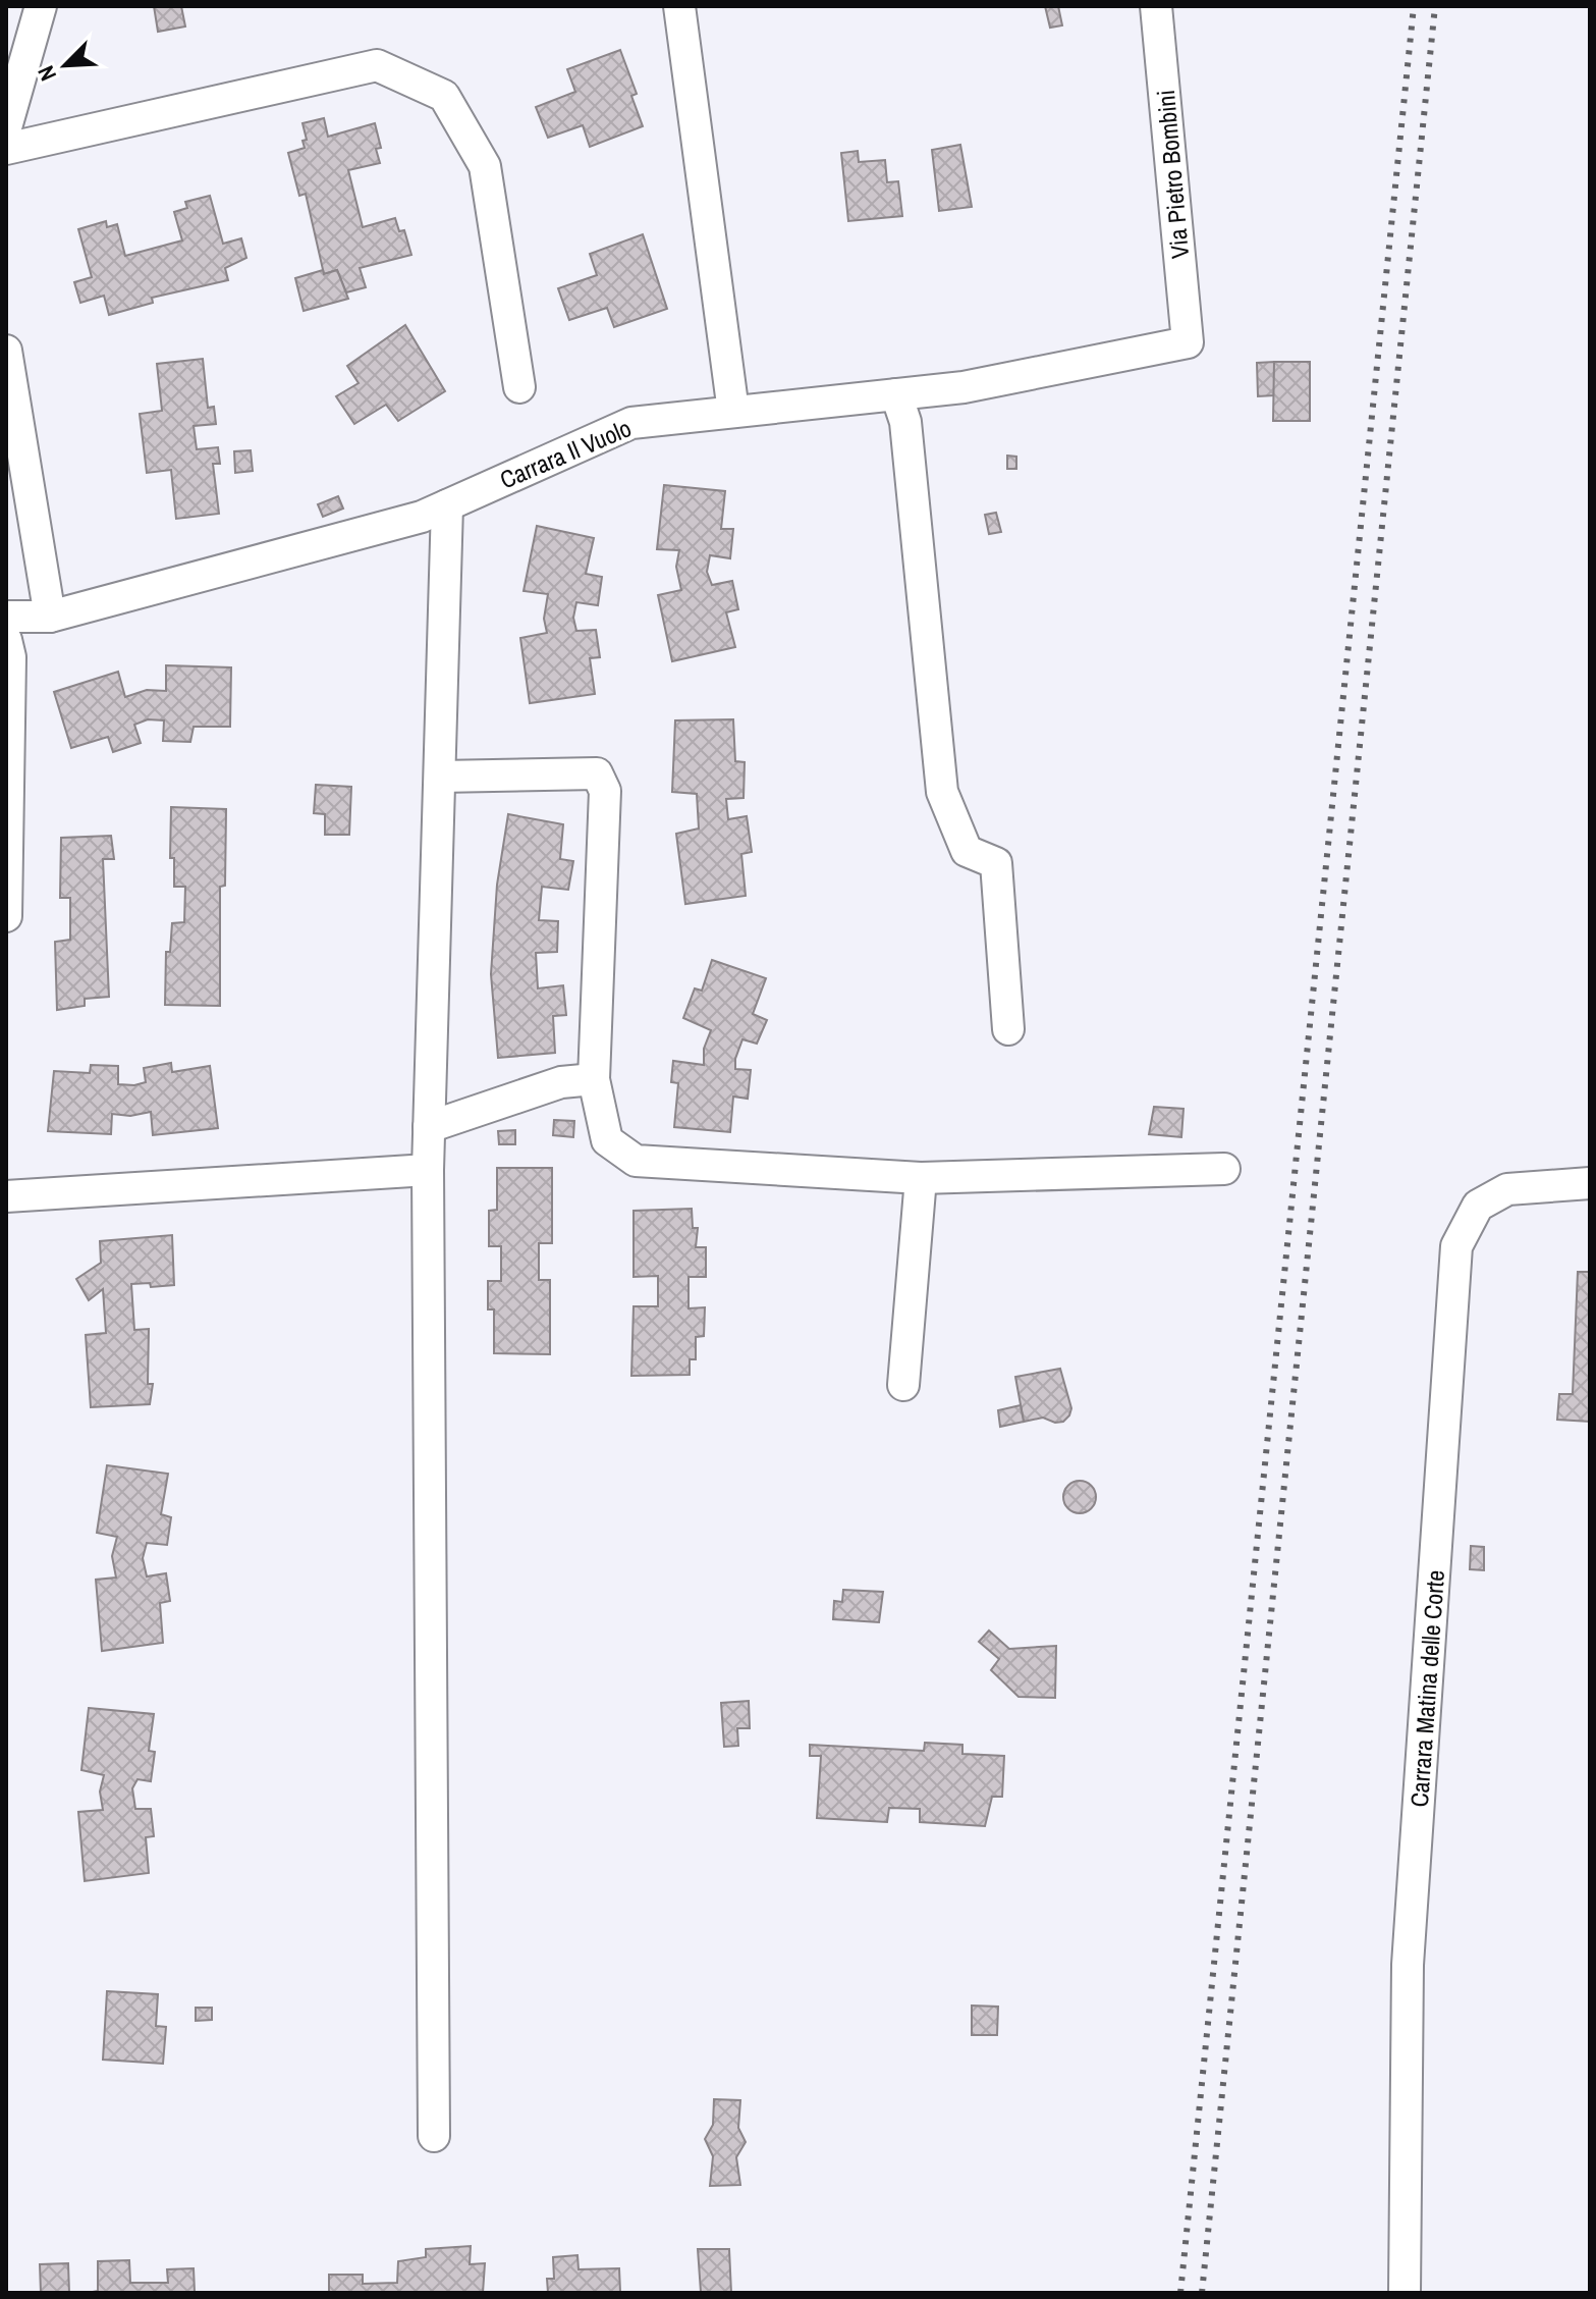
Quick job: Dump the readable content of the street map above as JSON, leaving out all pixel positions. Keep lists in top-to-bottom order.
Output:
{
  "streets": {
    "street": ["Via Pietro Bombini", "Carrara Il Vuolo", "Carrara Matina delle Corte"]
  },
  "crossings": [
    ["Via Pietro Bombini", "Carrara Il Vuolo"]
  ],
  "north": "bottom left"
}
